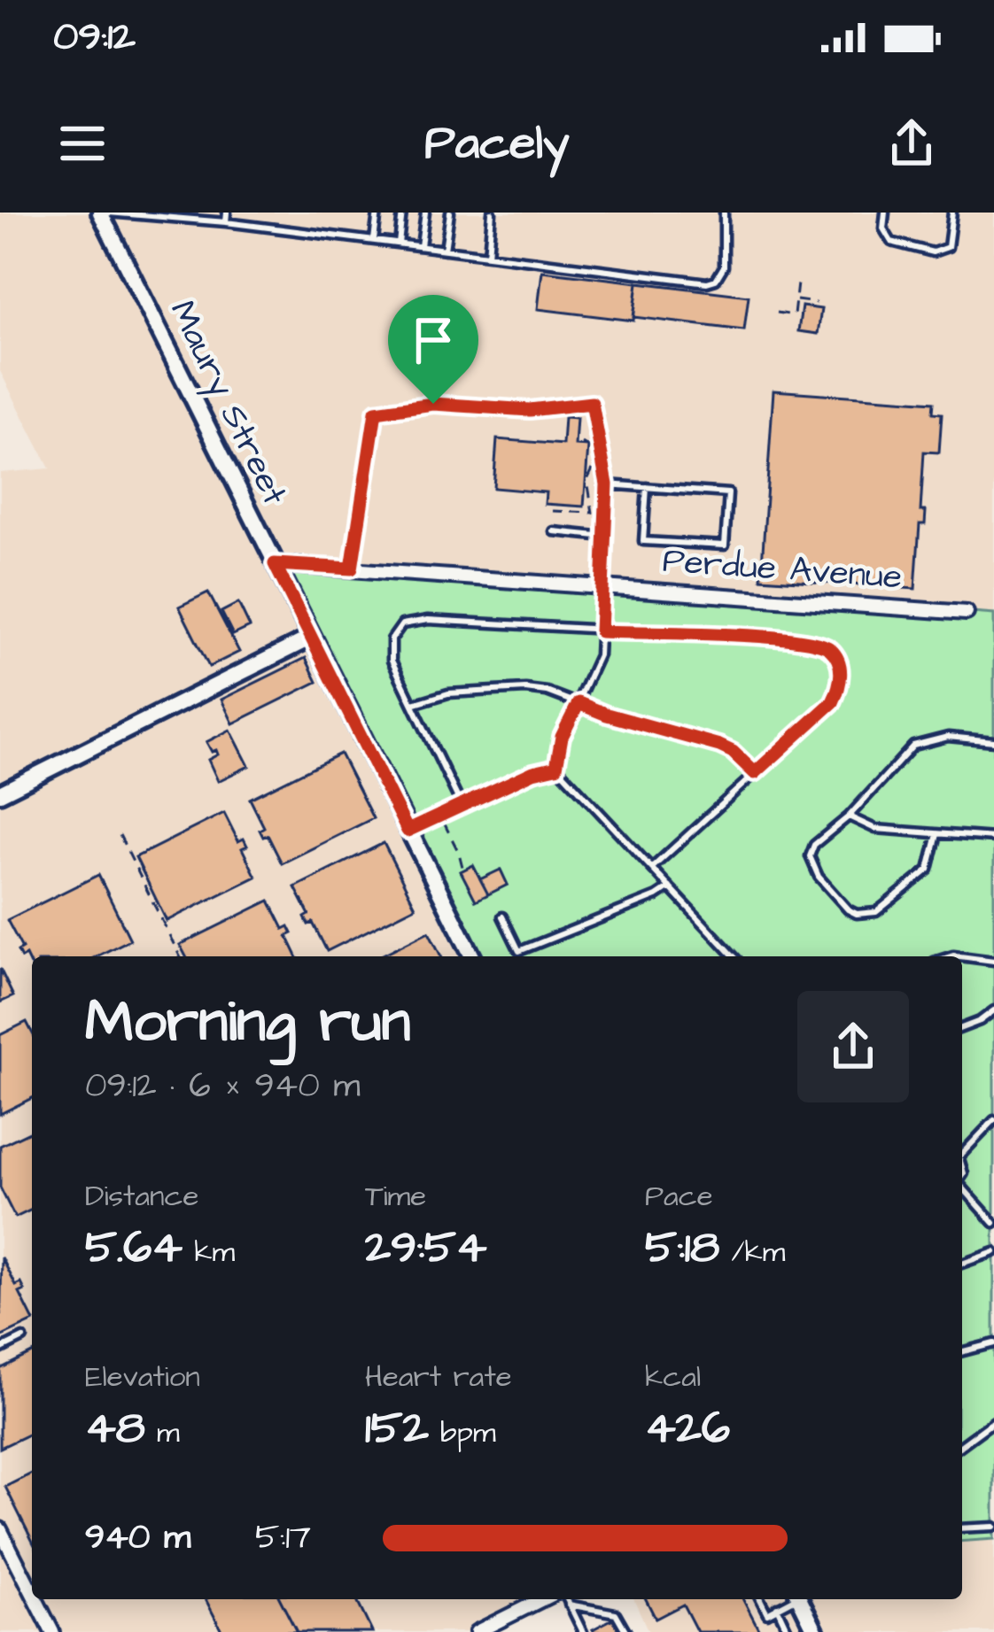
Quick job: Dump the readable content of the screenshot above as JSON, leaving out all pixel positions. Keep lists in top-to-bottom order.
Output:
{
  "streets": {
    "street": ["Maury Street", "Perdue Avenue"]
  },
  "crossings": [
    ["Maury Street", "Perdue Avenue"]
  ],
  "page": {
    "status": "09:12",
    "header": "Pacely",
    "heading": ["Morning run", "09:12 · 6 × 940 m"],
    "stats": [
      ["Distance", "5.64 km"],
      ["Time", "29:54"],
      ["Pace", "5:18 /km"],
      ["Elevation", "48 m"],
      ["Heart rate", "152 bpm"],
      ["kcal", "426"]
    ],
    "list": [
      {
        "name": "940 m",
        "note": "5:17"
      }
    ]
  }
}
